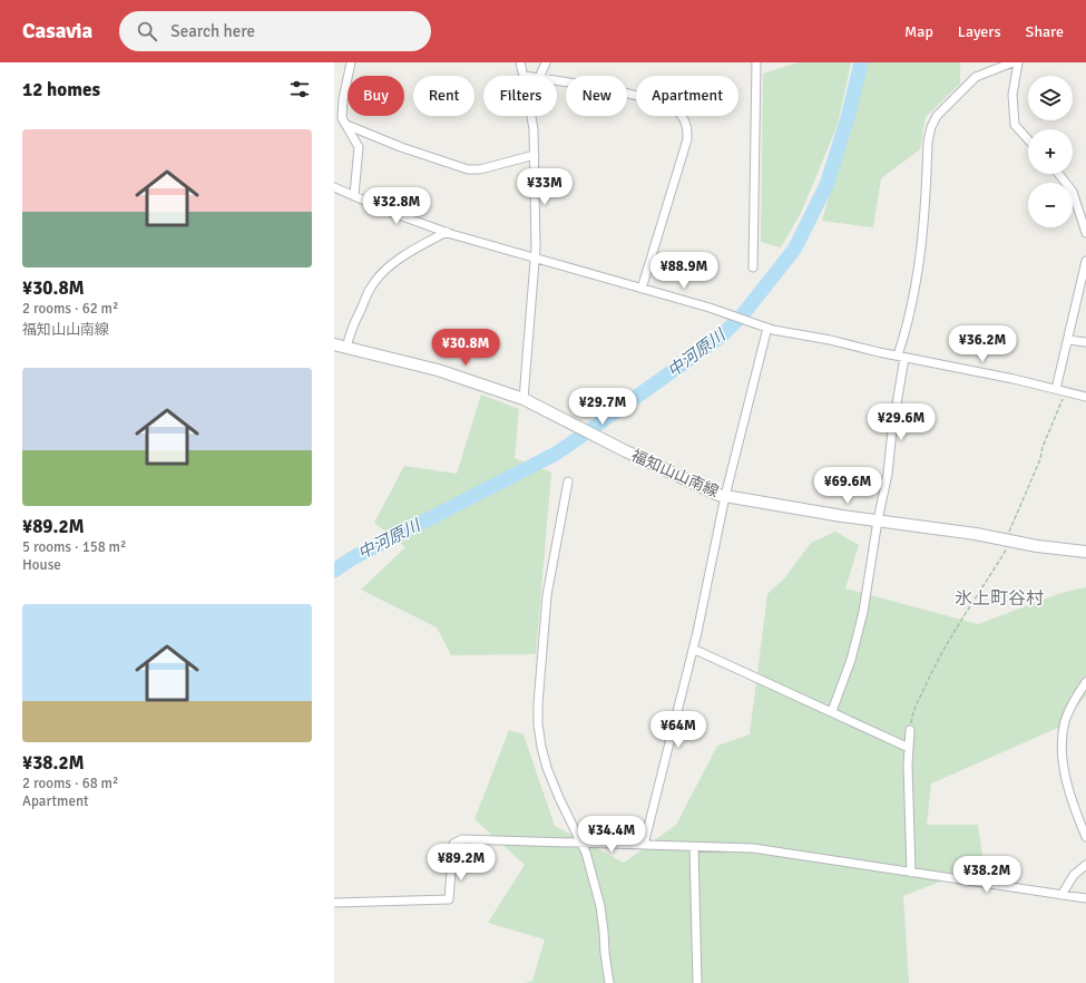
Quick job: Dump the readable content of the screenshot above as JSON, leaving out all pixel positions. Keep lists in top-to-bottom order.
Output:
{
  "streets": {
    "main road": ["福知山山南線"]
  },
  "districts": ["氷上町谷村"],
  "water": ["中河原川"],
  "page": {
    "header": "Casavia",
    "search": "Search here",
    "nav": ["Map", "Layers", "Share"],
    "heading": "12 homes",
    "map_buttons": ["+", "−"],
    "chip": [
      "Buy",
      "Rent",
      "Filters",
      "New",
      "Apartment"
    ],
    "list": [
      {
        "name": "¥30.8M",
        "note": "2 rooms · 62 m² · 福知山山南線"
      },
      {
        "name": "¥89.2M",
        "note": "5 rooms · 158 m² · House"
      },
      {
        "name": "¥38.2M",
        "note": "2 rooms · 68 m² · Apartment"
      }
    ],
    "price": [
      "¥33M",
      "¥32.8M",
      "¥88.9M",
      "¥36.2M",
      "¥30.8M",
      "¥29.7M",
      "¥29.6M",
      "¥69.6M",
      "¥64M",
      "¥34.4M",
      "¥89.2M",
      "¥38.2M"
    ]
  }
}
